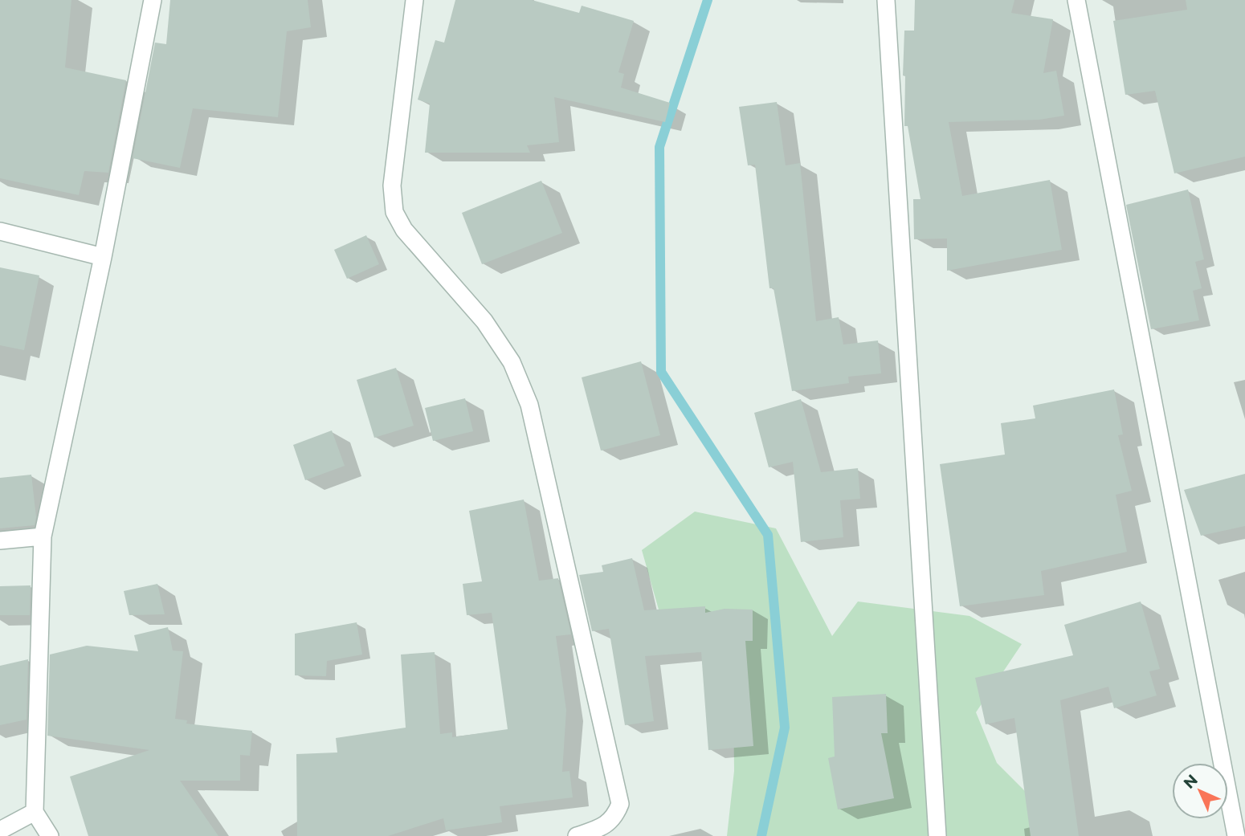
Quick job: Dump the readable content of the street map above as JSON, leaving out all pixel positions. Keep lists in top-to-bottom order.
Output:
{
  "north": "top left"
}
